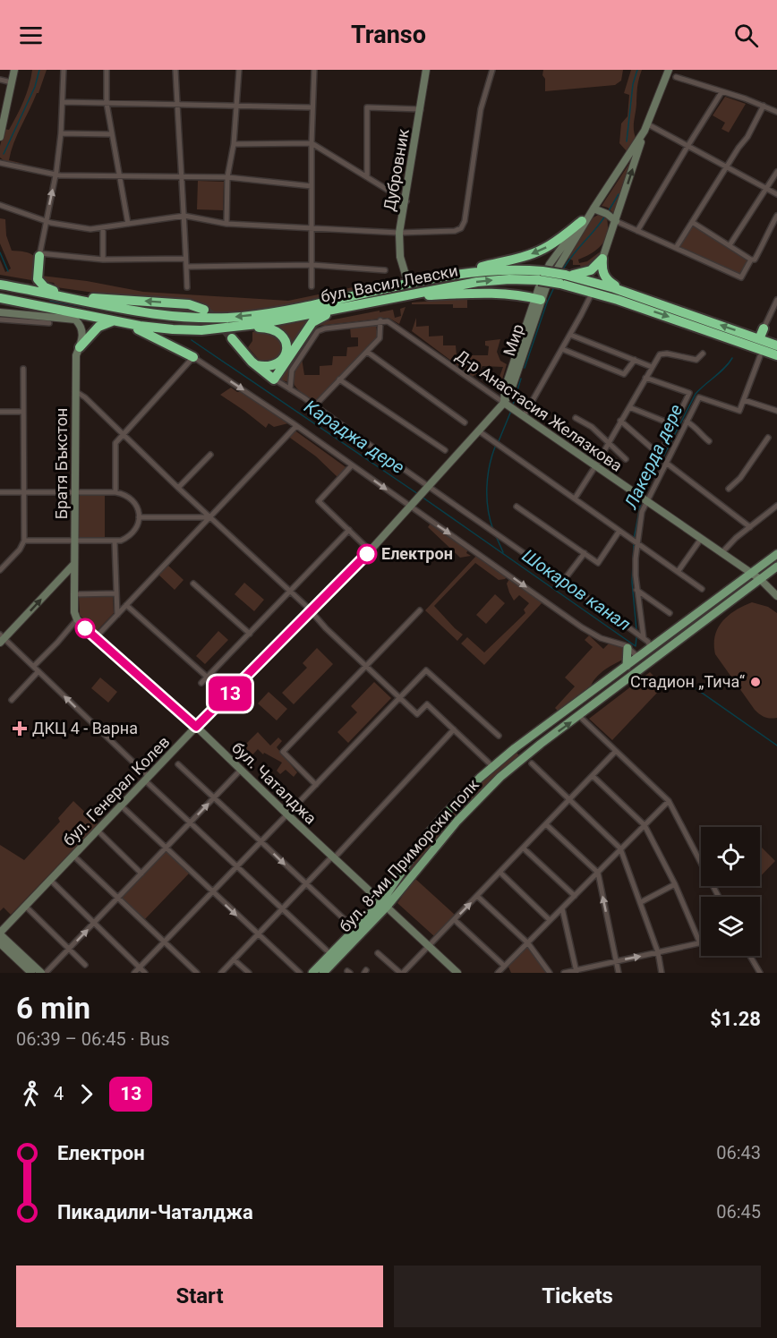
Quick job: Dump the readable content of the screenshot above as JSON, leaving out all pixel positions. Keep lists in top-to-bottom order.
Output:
{
  "streets": {
    "highway": ["бул. Васил Левски"],
    "main road": ["бул. 8-ми Приморски полк"],
    "street": [
      "Дубровник",
      "Мир",
      "Д-р Анастасия Желязкова",
      "Братя Бъкстон",
      "бул. Чаталджа",
      "бул. Генерал Колев"
    ]
  },
  "crossings": [
    ["Дубровник", "бул. Васил Левски"],
    ["Мир", "Д-р Анастасия Желязкова"],
    ["Мир", "бул. Генерал Колев"],
    ["Д-р Анастасия Желязкова", "бул. Генерал Колев"],
    ["Д-р Анастасия Желязкова", "бул. 8-ми Приморски полк"],
    ["Братя Бъкстон", "бул. Чаталджа"],
    ["бул. Чаталджа", "бул. Генерал Колев"],
    ["бул. Чаталджа", "бул. 8-ми Приморски полк"]
  ],
  "water": ["Караджа дере", "Лакерда дере", "Шокаров канал"],
  "places": {
    "other": ["Електрон", "Стадион „Тича“"],
    "health": ["ДКЦ 4 - Варна"]
  },
  "lines": ["bus line 13"],
  "page": {
    "header": "Transo",
    "on_map": "13",
    "heading": ["6 min", "06:39 – 06:45 · Bus", "$1.28"],
    "legs": ["4", "13"],
    "list": [
      {
        "name": "Електрон",
        "value": "06:43"
      },
      {
        "name": "Пикадили-Чаталджа",
        "value": "06:45"
      }
    ],
    "buttons": ["Start", "Tickets"]
  }
}
